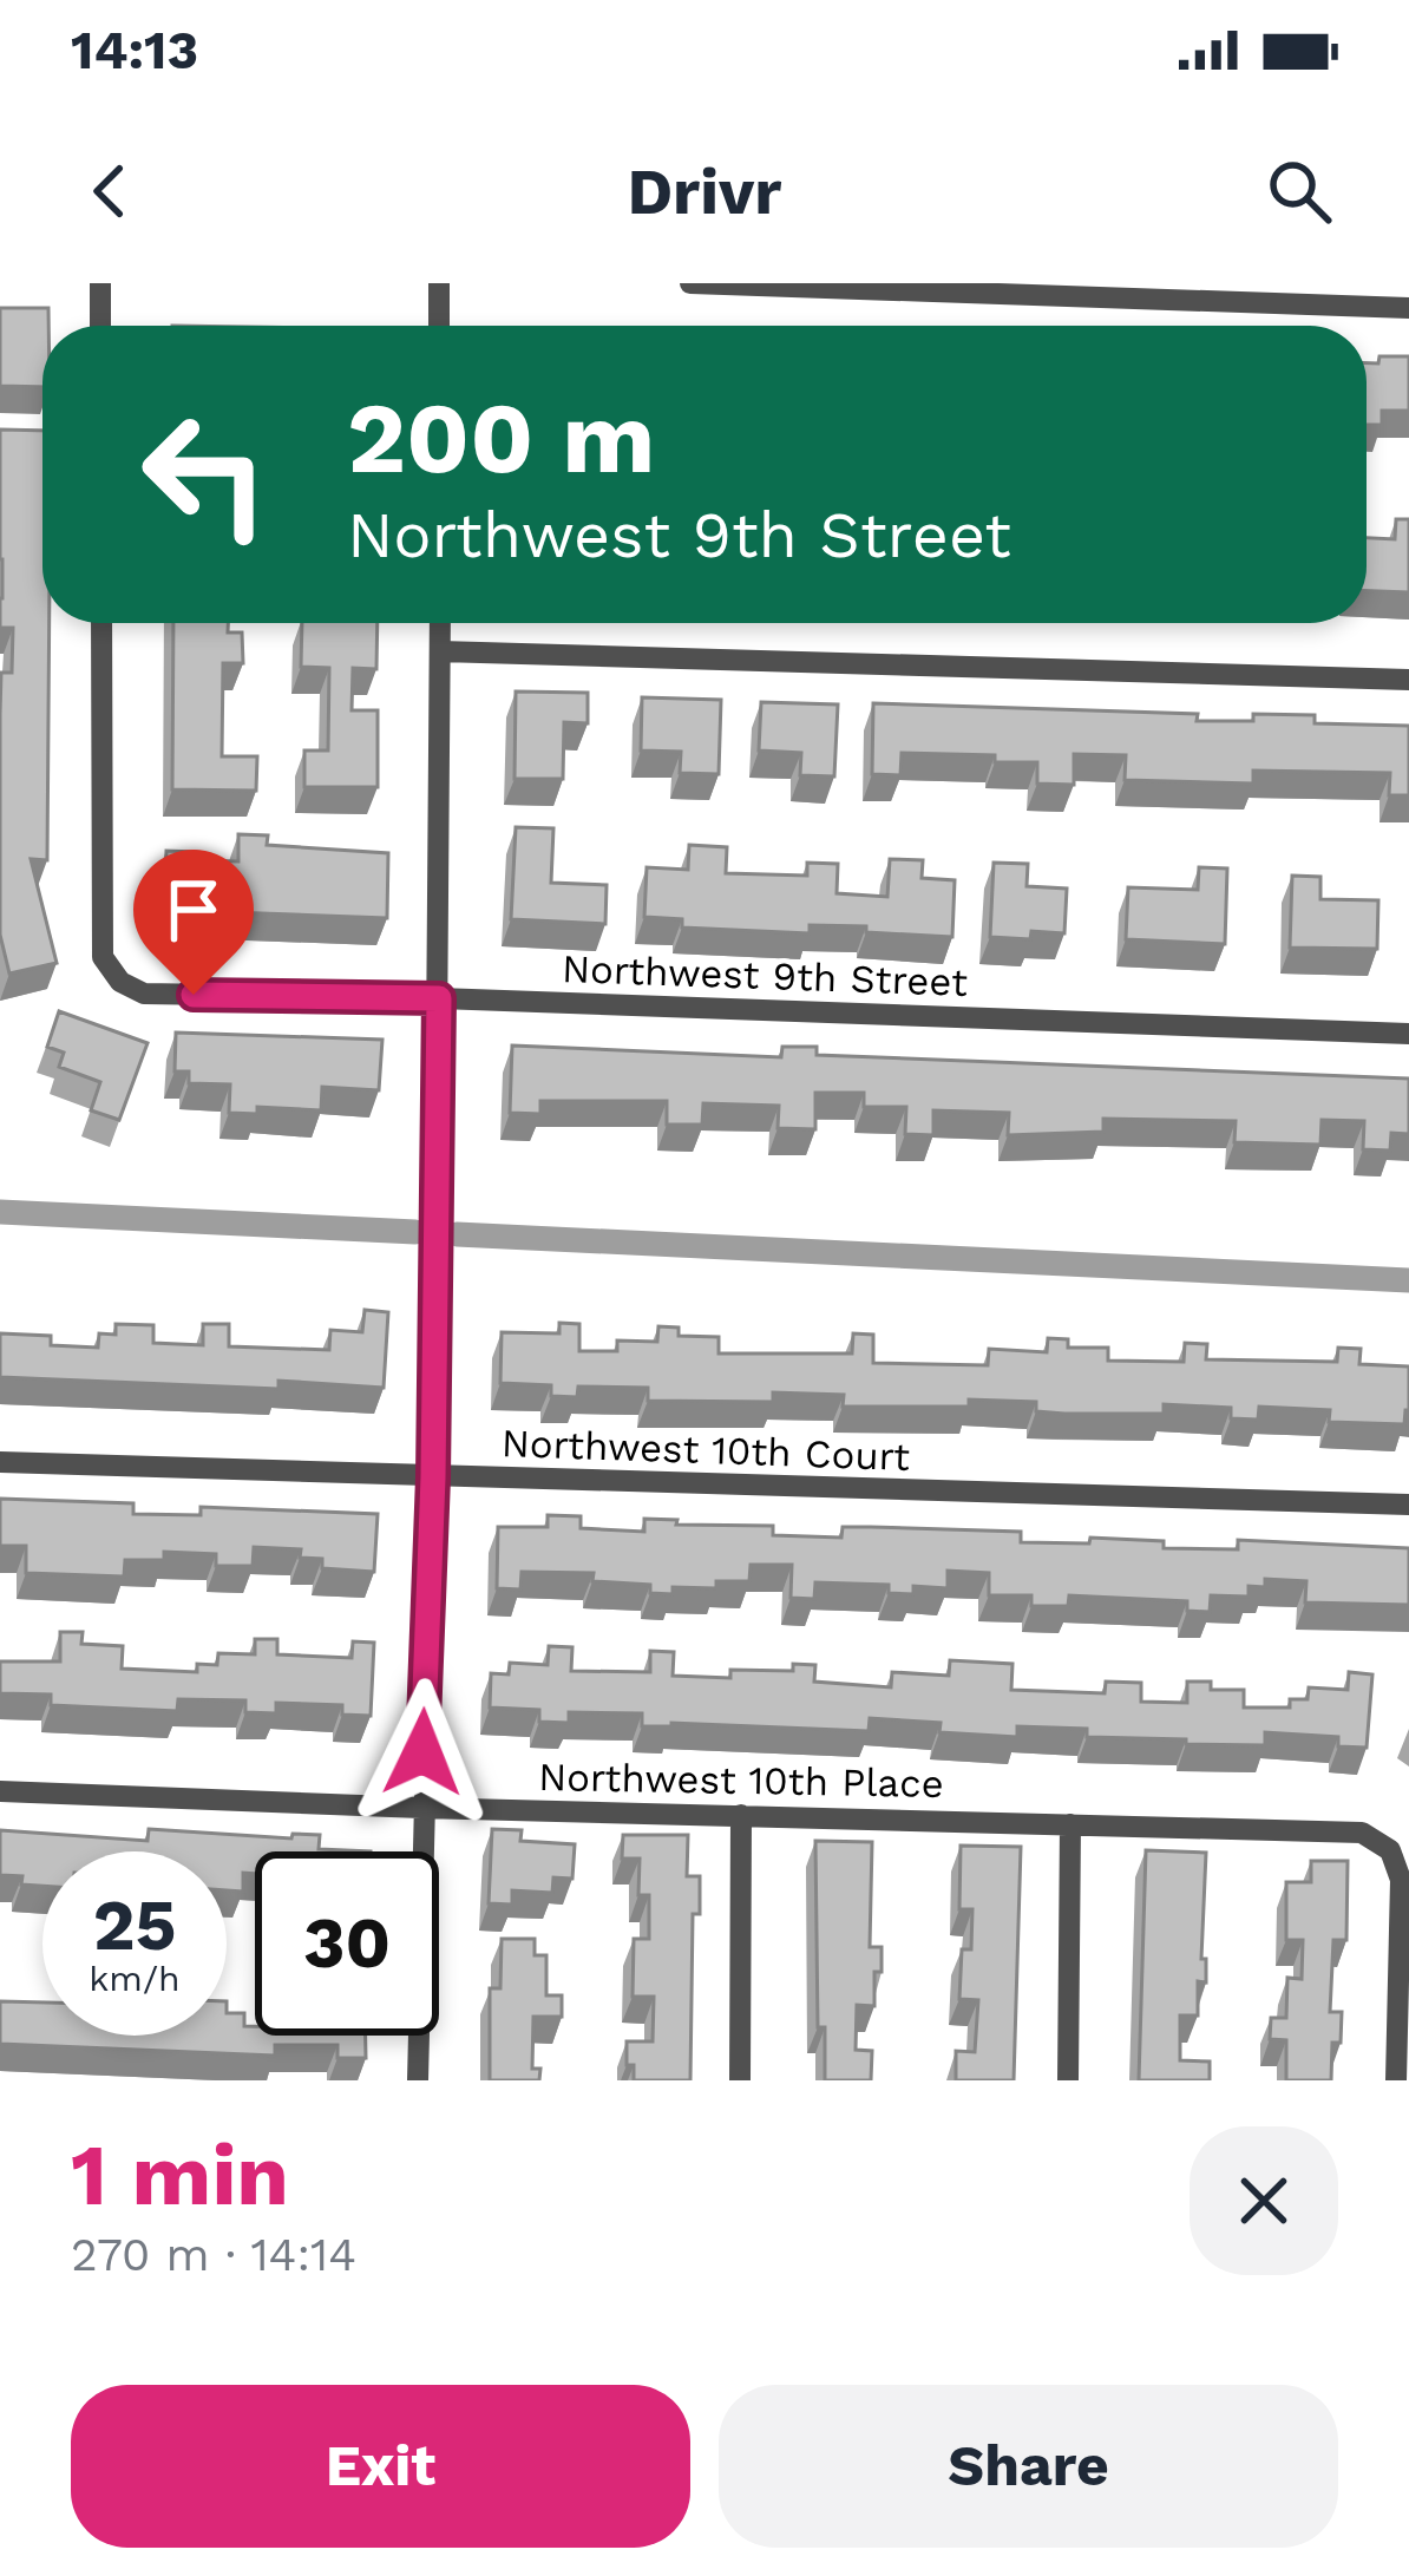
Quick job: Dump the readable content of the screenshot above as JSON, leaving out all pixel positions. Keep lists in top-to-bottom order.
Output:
{
  "streets": {
    "street": ["Northwest 9th Street", "Northwest 10th Court", "Northwest 10th Place"]
  },
  "page": {
    "status": "14:13",
    "header": "Drivr",
    "turn": ["200 m", "Northwest 9th Street"],
    "speed": "25 km/h",
    "limit": "30",
    "heading": ["1 min", "270 m · 14:14"],
    "buttons": ["Exit", "Share"]
  }
}
